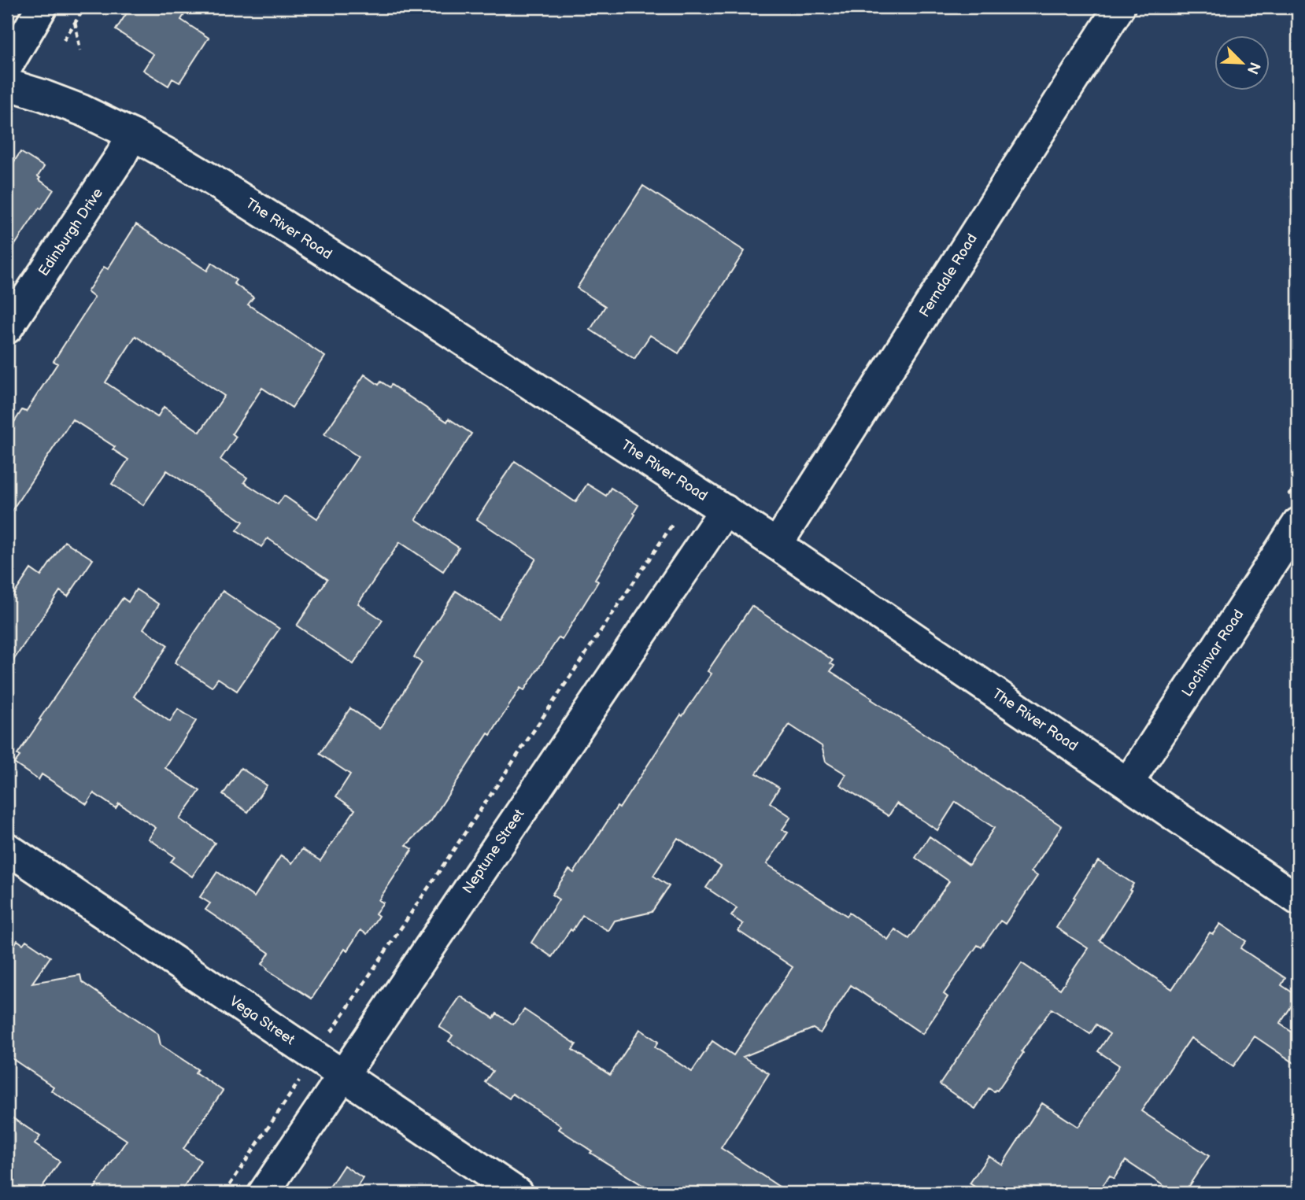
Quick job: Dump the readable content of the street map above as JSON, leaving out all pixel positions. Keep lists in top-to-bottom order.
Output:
{
  "streets": {
    "street": [
      "The River Road",
      "Edinburgh Drive",
      "Ferndale Road",
      "Lochinvar Road",
      "Neptune Street",
      "Vega Street"
    ]
  },
  "crossings": [
    ["The River Road", "Edinburgh Drive"],
    ["The River Road", "Ferndale Road"],
    ["The River Road", "Lochinvar Road"],
    ["The River Road", "Neptune Street"],
    ["Neptune Street", "Vega Street"]
  ],
  "north": "bottom right"
}
